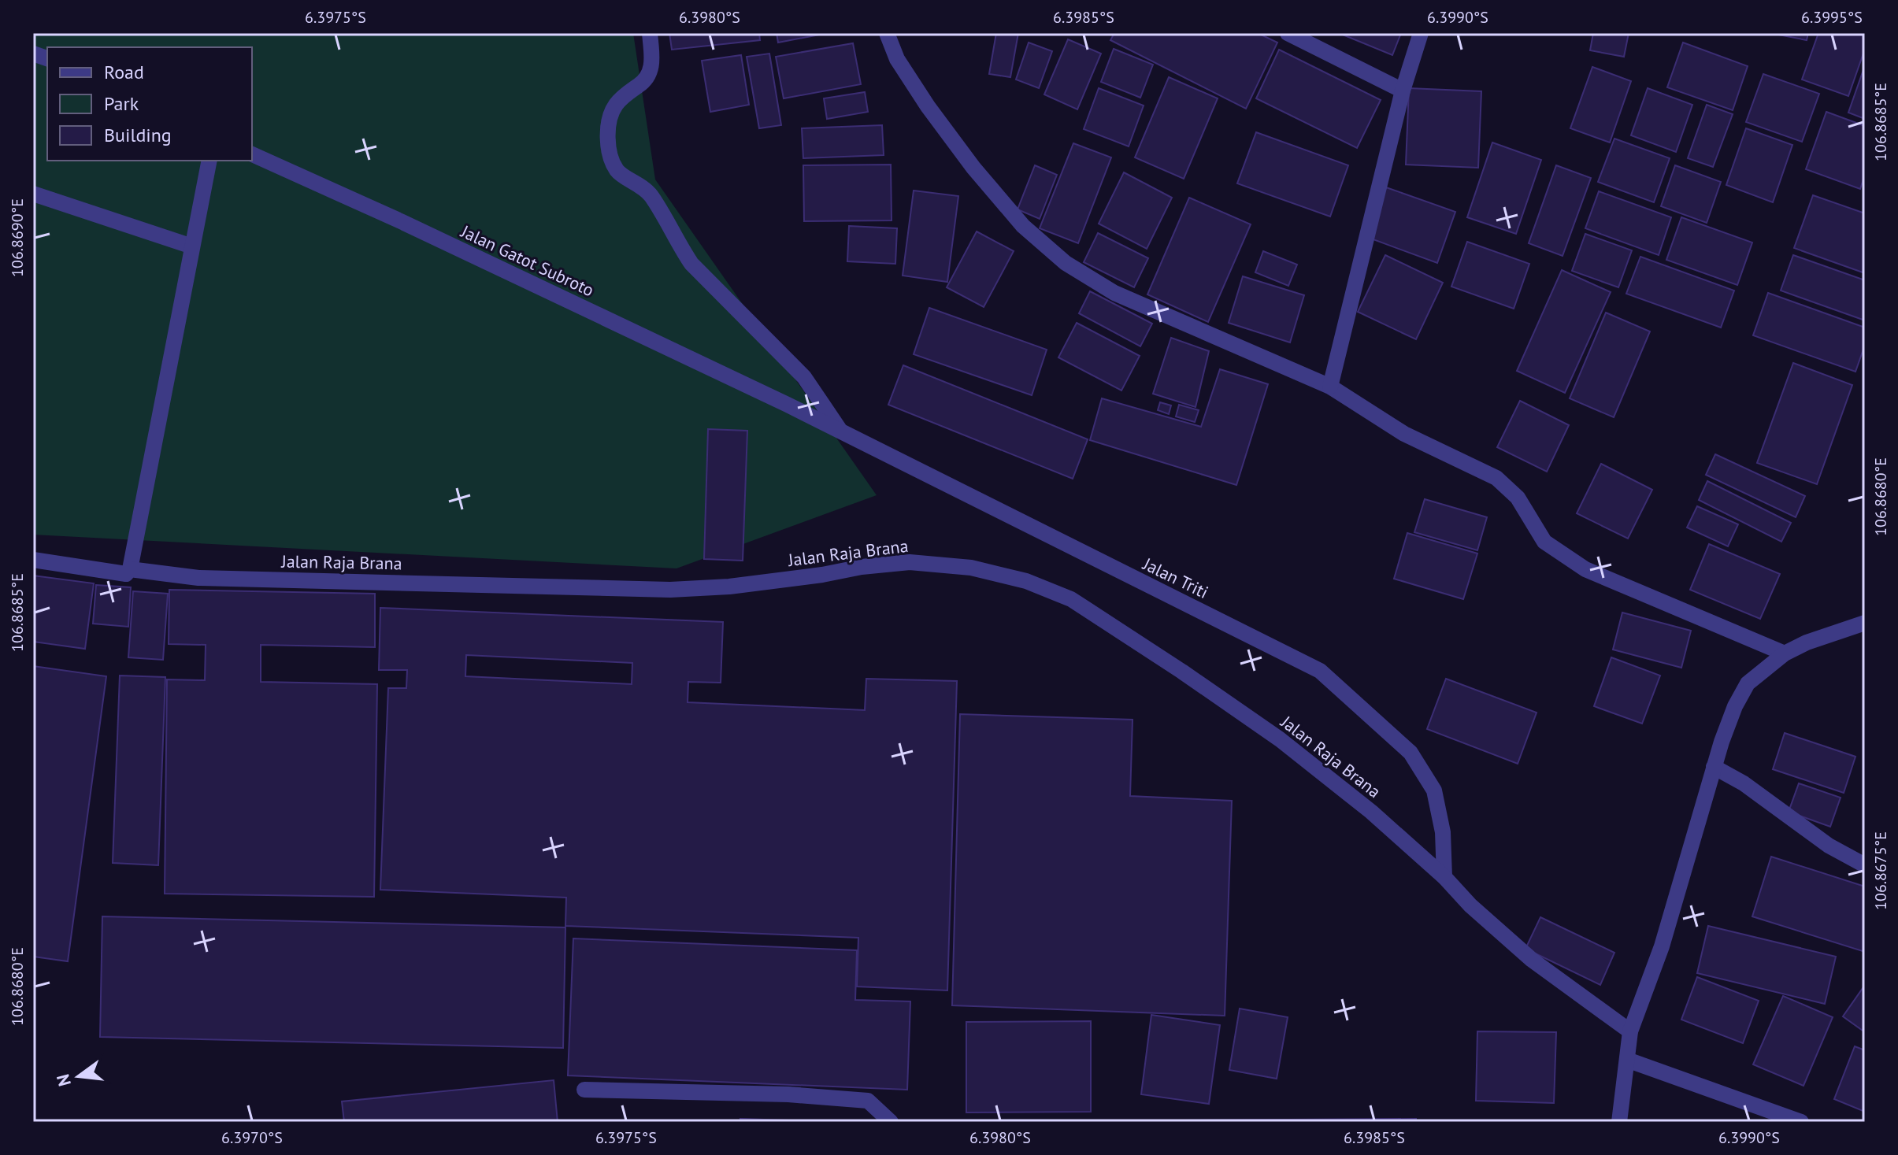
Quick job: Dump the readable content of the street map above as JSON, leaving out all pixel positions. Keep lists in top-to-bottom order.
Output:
{
  "streets": {
    "street": ["Jalan Gatot Subroto", "Jalan Raja Brana", "Jalan Triti"]
  },
  "crossings": [
    ["Jalan Gatot Subroto", "Jalan Triti"],
    ["Jalan Raja Brana", "Jalan Triti"]
  ],
  "legend": ["Road", "Park", "Building"],
  "north": "left",
  "coordinates": [
    "6.3975°S",
    "6.3980°S",
    "6.3985°S",
    "6.3990°S",
    "6.3995°S",
    "106.8685°E",
    "106.8690°E",
    "106.8680°E",
    "106.8675°E",
    "6.3970°S"
  ]
}
